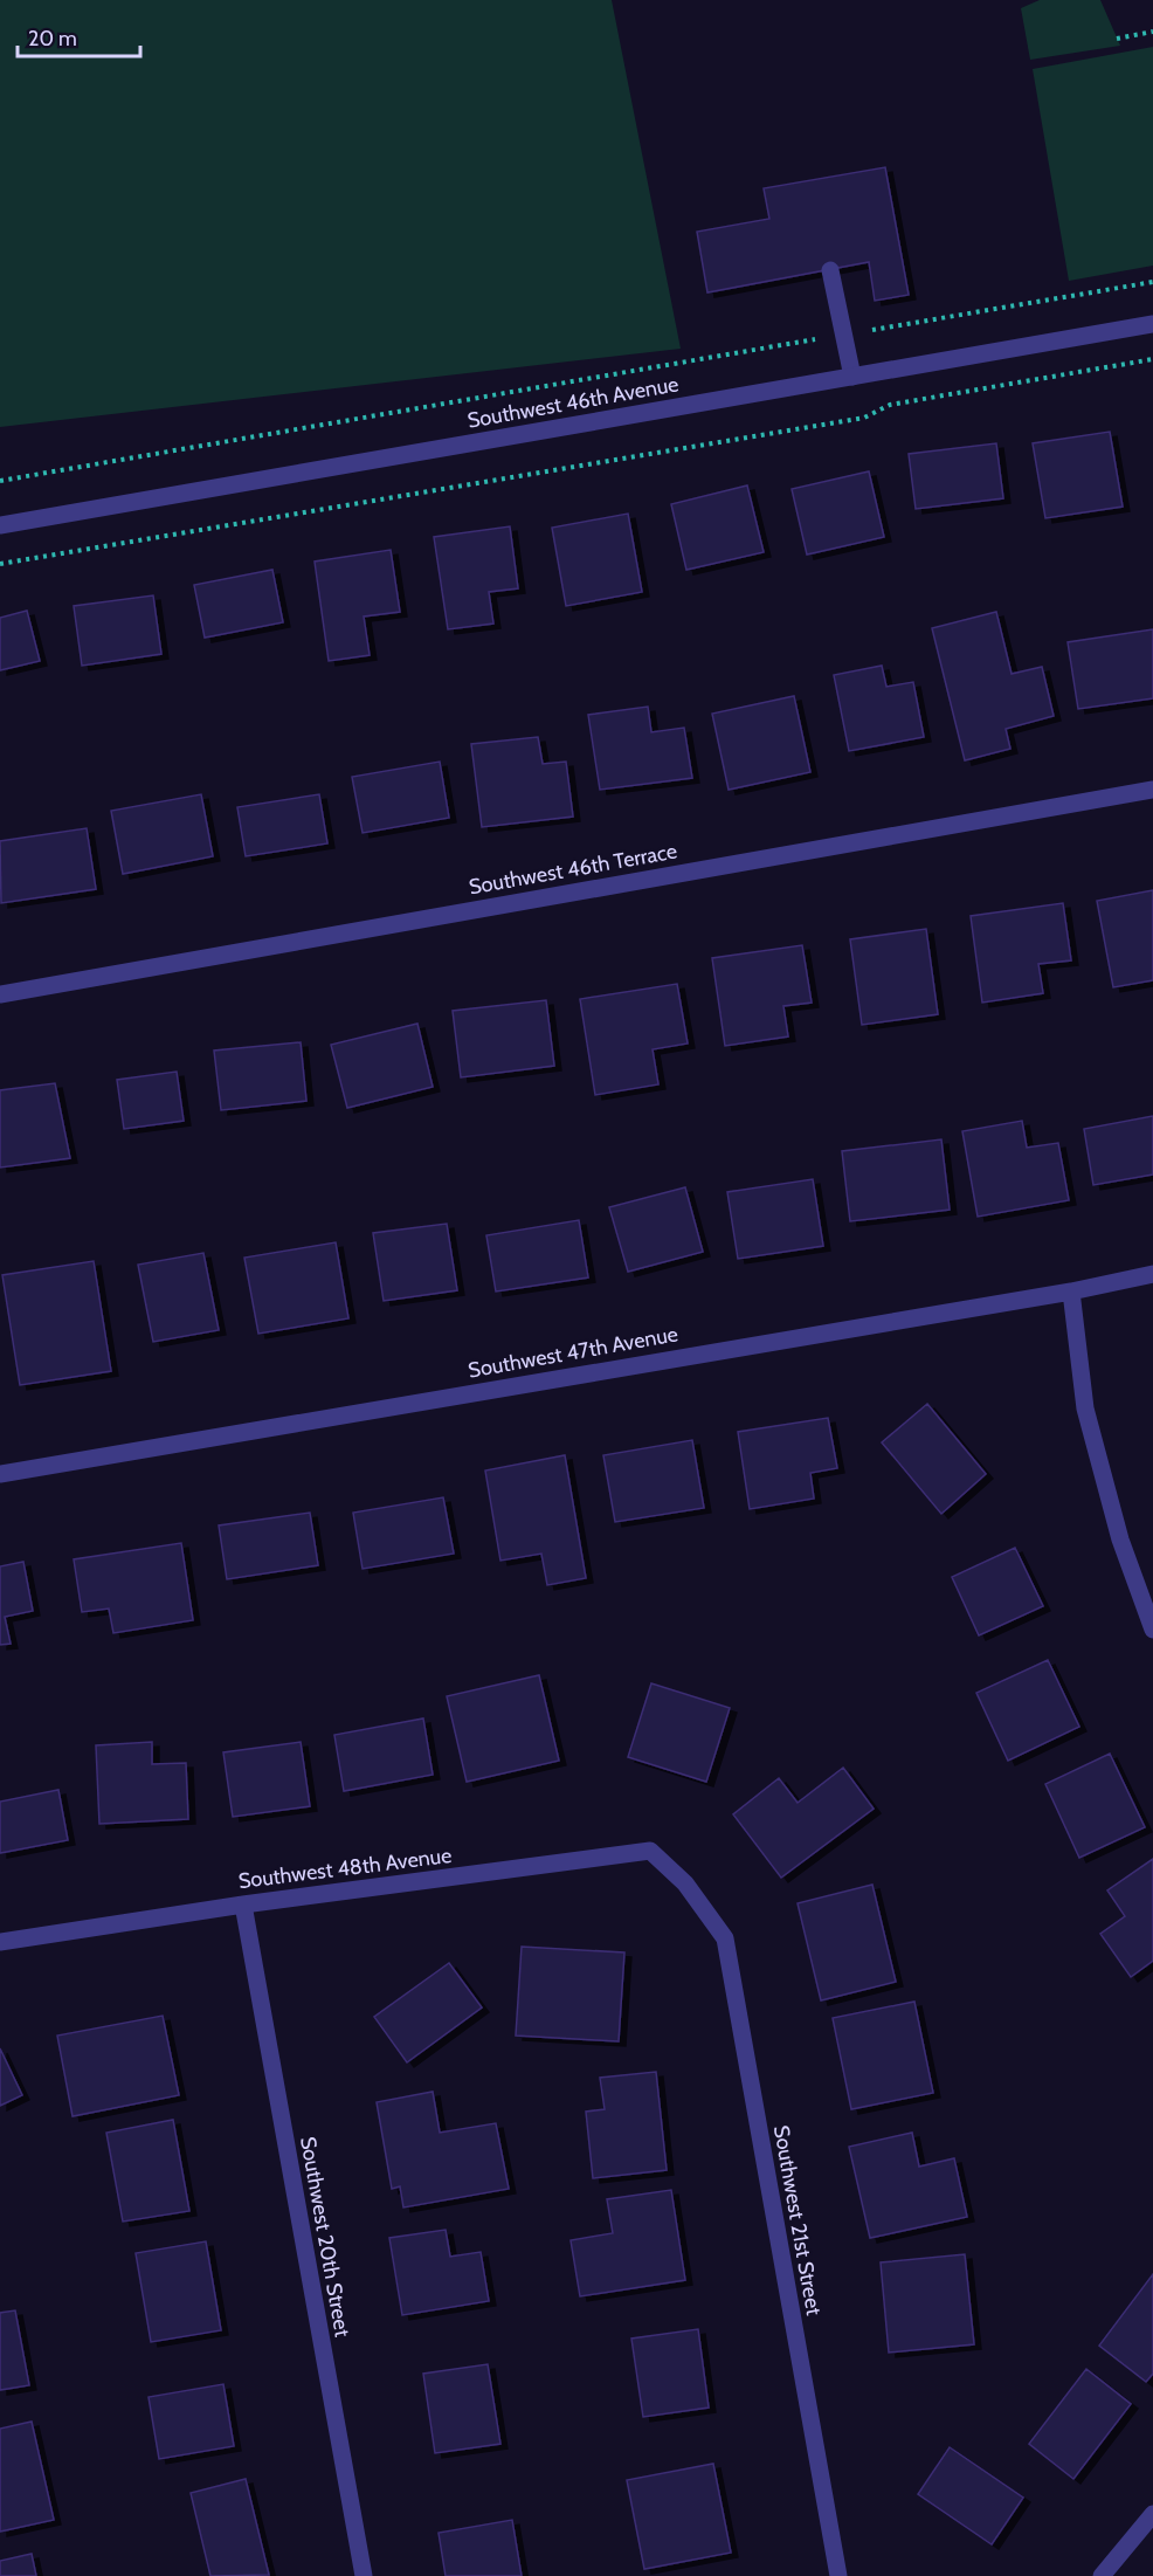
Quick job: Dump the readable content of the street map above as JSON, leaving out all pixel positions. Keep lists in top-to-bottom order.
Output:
{
  "streets": {
    "street": [
      "Southwest 46th Avenue",
      "Southwest 46th Terrace",
      "Southwest 47th Avenue",
      "Southwest 48th Avenue",
      "Southwest 21st Street",
      "Southwest 20th Street"
    ]
  },
  "crossings": [
    ["Southwest 48th Avenue", "Southwest 21st Street"],
    ["Southwest 48th Avenue", "Southwest 20th Street"]
  ],
  "scale_bar": "20 m"
}
